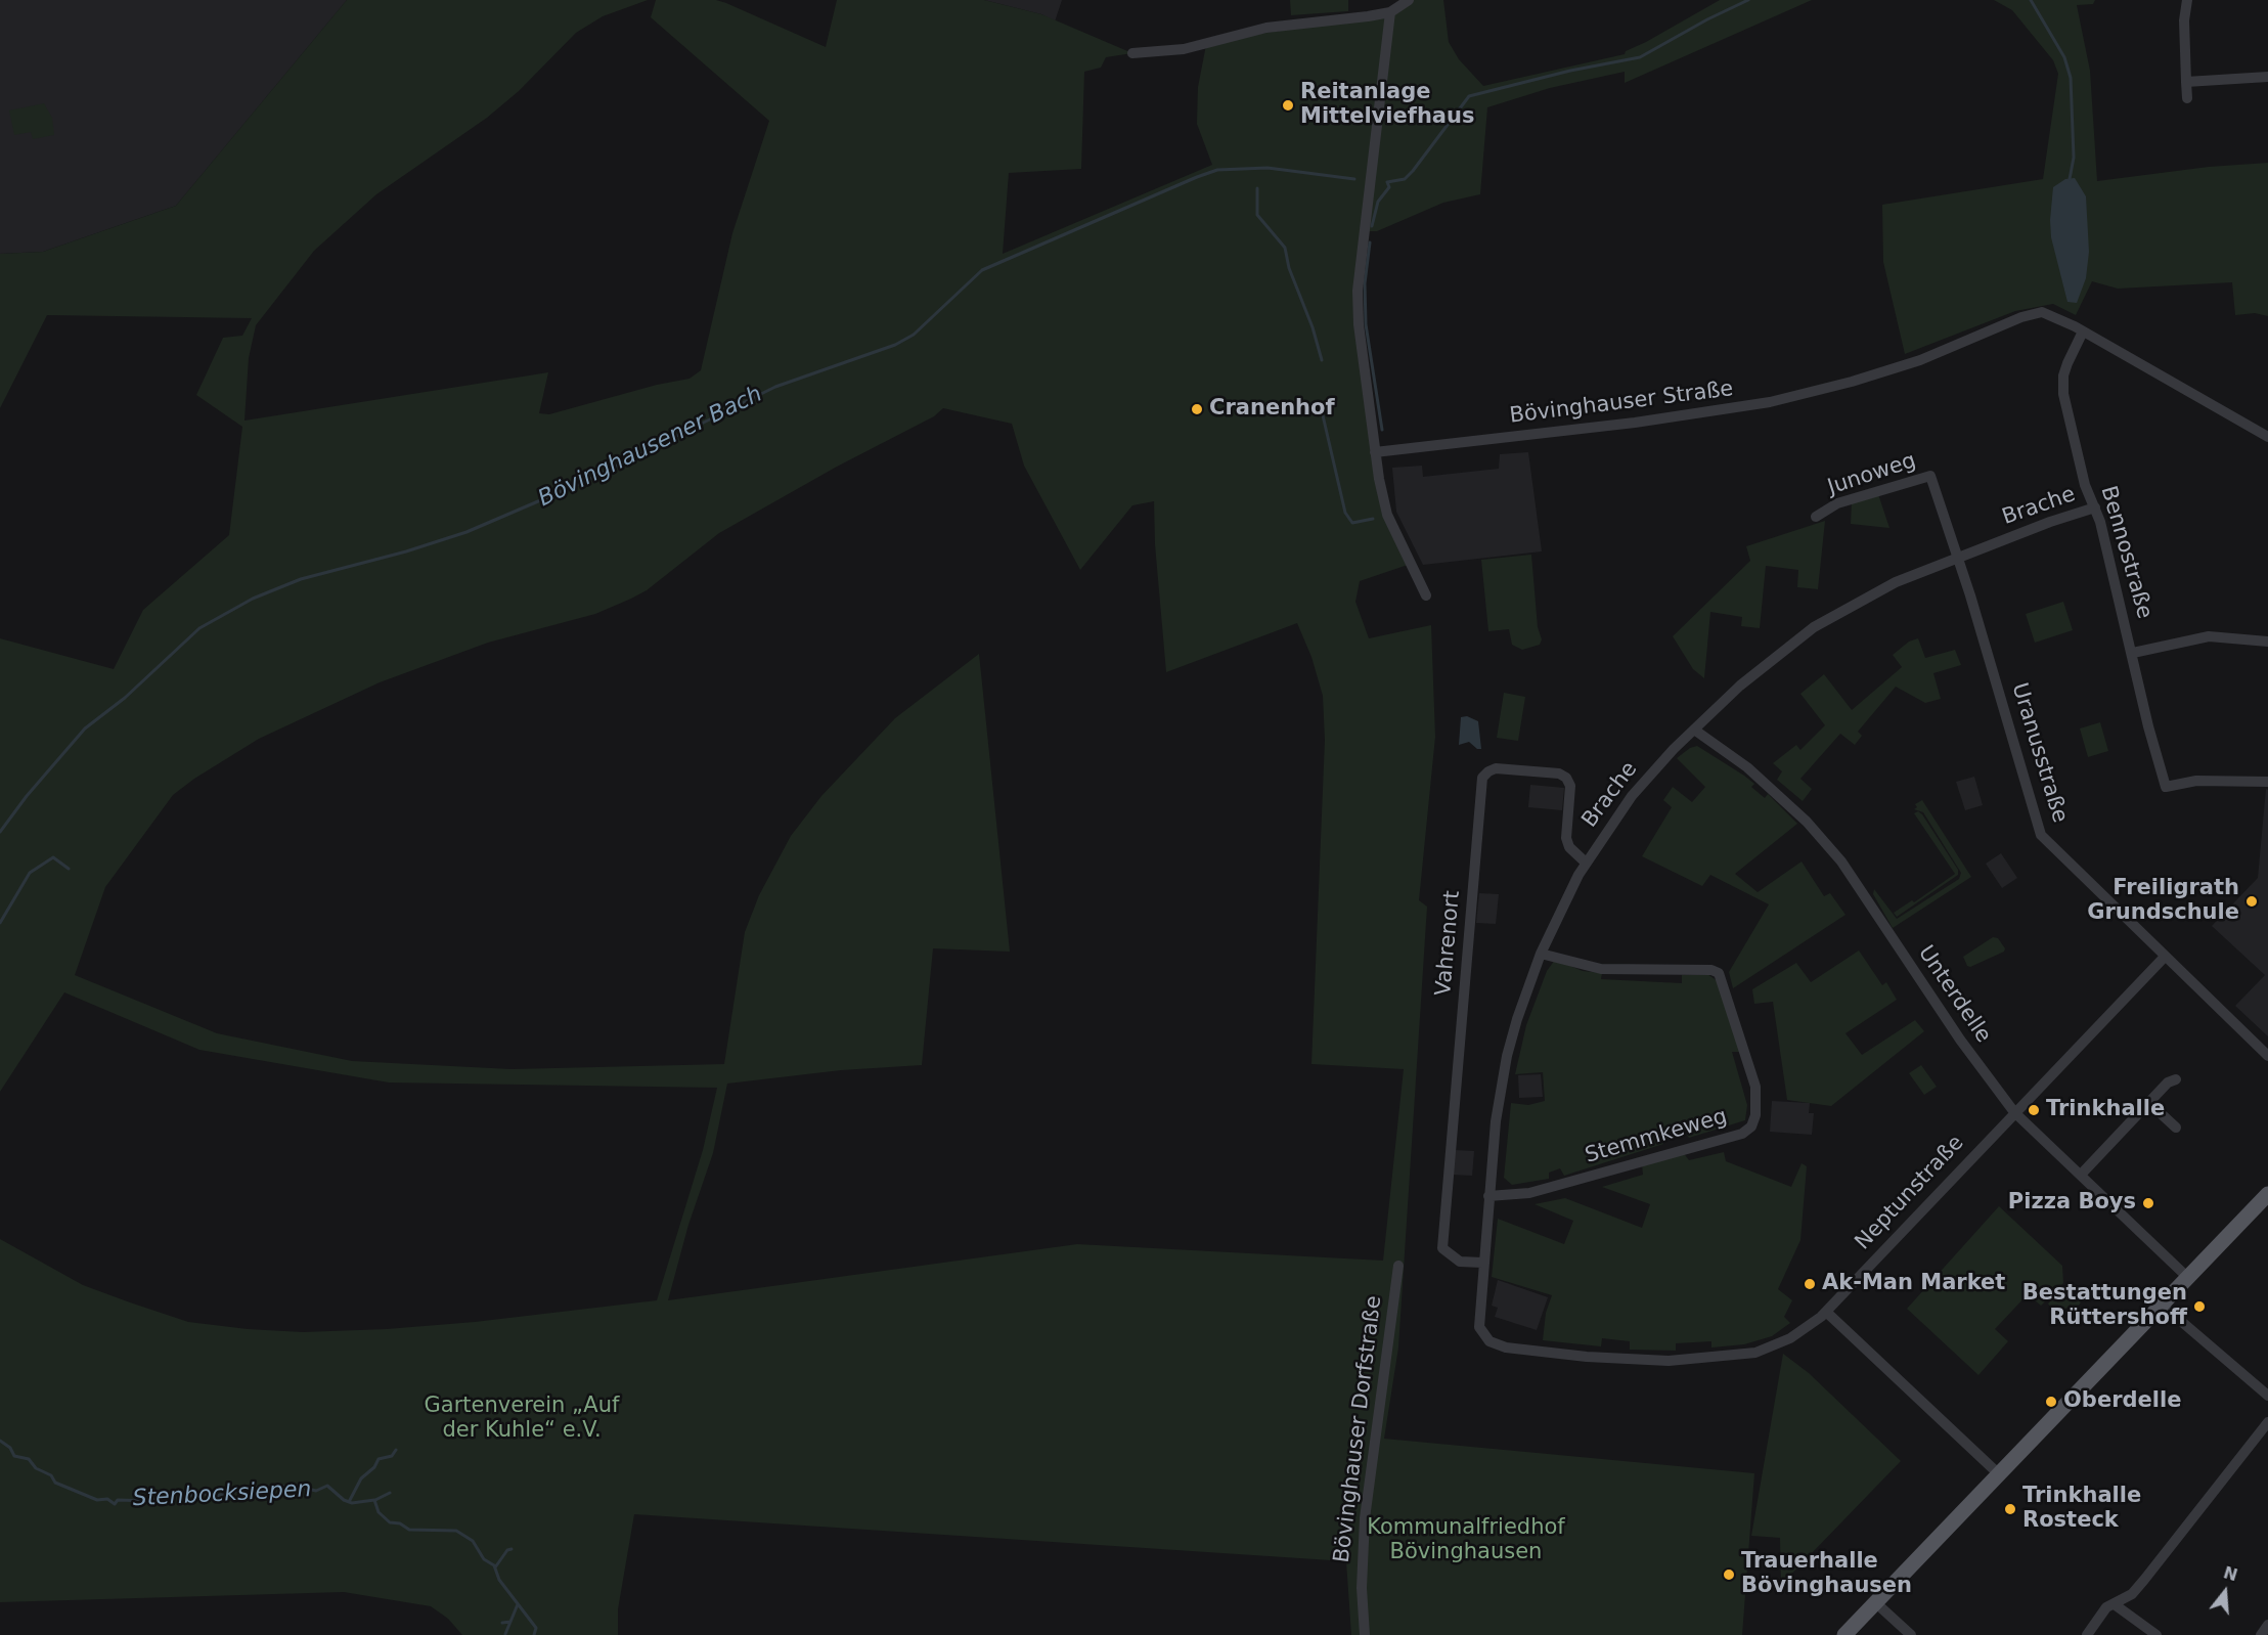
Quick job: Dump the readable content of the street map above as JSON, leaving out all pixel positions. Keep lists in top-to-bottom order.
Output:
{
  "streets": {
    "street": [
      "Bövinghauser Straße",
      "Junoweg",
      "Brache",
      "Bennostraße",
      "Uranusstraße",
      "Vahrenort",
      "Unterdelle",
      "Stemmkeweg",
      "Neptunstraße",
      "Bövinghauser Dorfstraße"
    ]
  },
  "crossings": [
    ["Bövinghauser Straße", "Bennostraße"],
    ["Junoweg", "Brache"],
    ["Junoweg", "Uranusstraße"],
    ["Brache", "Bennostraße"],
    ["Brache", "Uranusstraße"],
    ["Brache", "Vahrenort"],
    ["Brache", "Unterdelle"],
    ["Brache", "Stemmkeweg"],
    ["Brache", "Neptunstraße"],
    ["Uranusstraße", "Neptunstraße"],
    ["Unterdelle", "Neptunstraße"]
  ],
  "water": ["Bövinghausener Bach", "Stenbocksiepen"],
  "parks": ["Gartenverein „Auf der Kuhle“ e.V.", "Kommunalfriedhof Bövinghausen"],
  "places": [
    "Reitanlage Mittelviefhaus",
    "Cranenhof",
    "Freiligrath Grundschule",
    "Trinkhalle",
    "Pizza Boys",
    "Ak-Man Market",
    "Bestattungen Rüttershoff",
    "Oberdelle",
    "Trinkhalle Rosteck",
    "Trauerhalle Bövinghausen"
  ],
  "north": "top"
}
